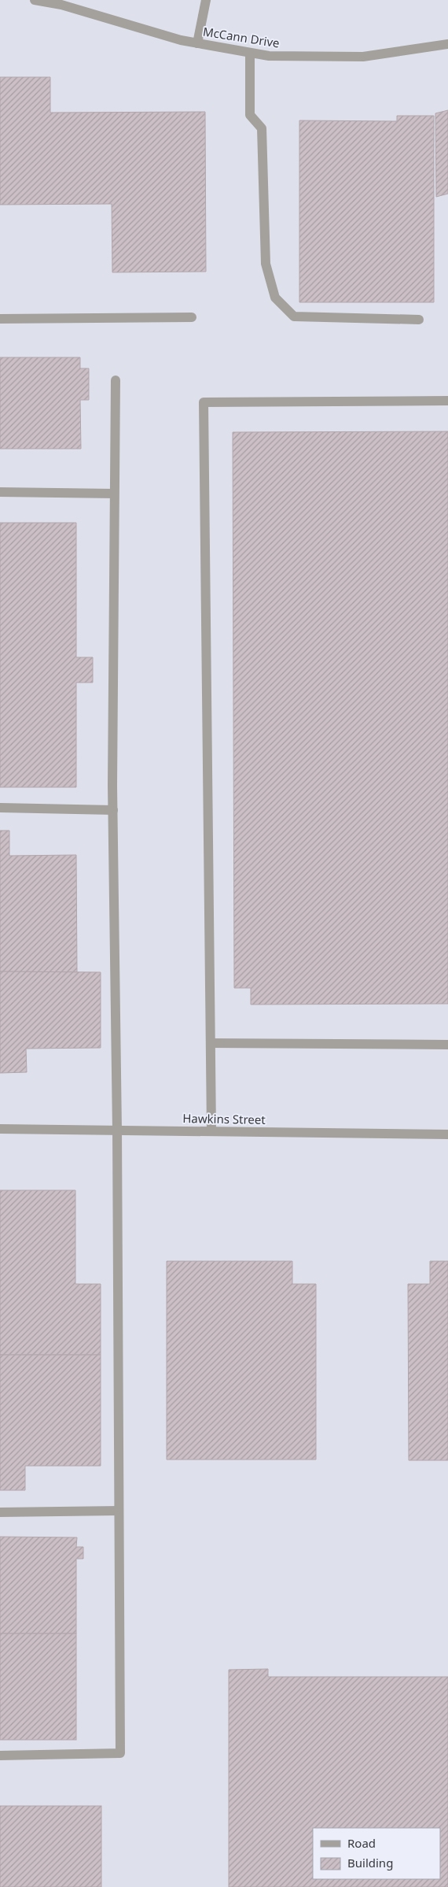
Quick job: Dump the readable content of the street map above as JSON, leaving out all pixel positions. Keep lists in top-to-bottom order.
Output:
{
  "streets": {
    "street": ["McCann Drive", "Hawkins Street"]
  },
  "legend": ["Road", "Building"]
}
